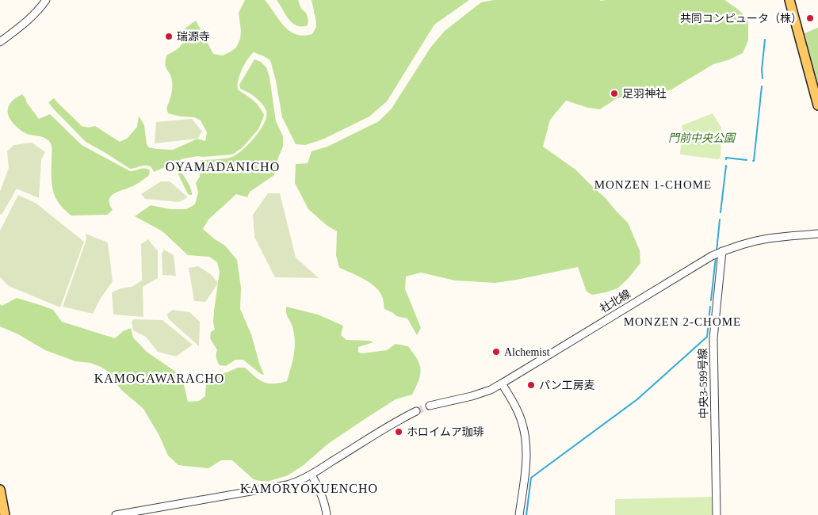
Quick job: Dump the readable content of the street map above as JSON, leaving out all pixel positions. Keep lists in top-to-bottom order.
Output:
{
  "streets": {
    "street": ["社北線", "中央3-599号線"]
  },
  "crossings": [
    ["社北線", "中央3-599号線"]
  ],
  "districts": [
    "OYAMADANICHO",
    "MONZEN 1-CHOME",
    "MONZEN 2-CHOME",
    "KAMOGAWARACHO",
    "KAMORYOKUENCHO"
  ],
  "parks": ["門前中央公園"],
  "places": [
    "共同コンピュータ（株）",
    "瑞源寺",
    "足羽神社",
    "Alchemist",
    "パン工房麦",
    "ホロイムア珈琲"
  ]
}
